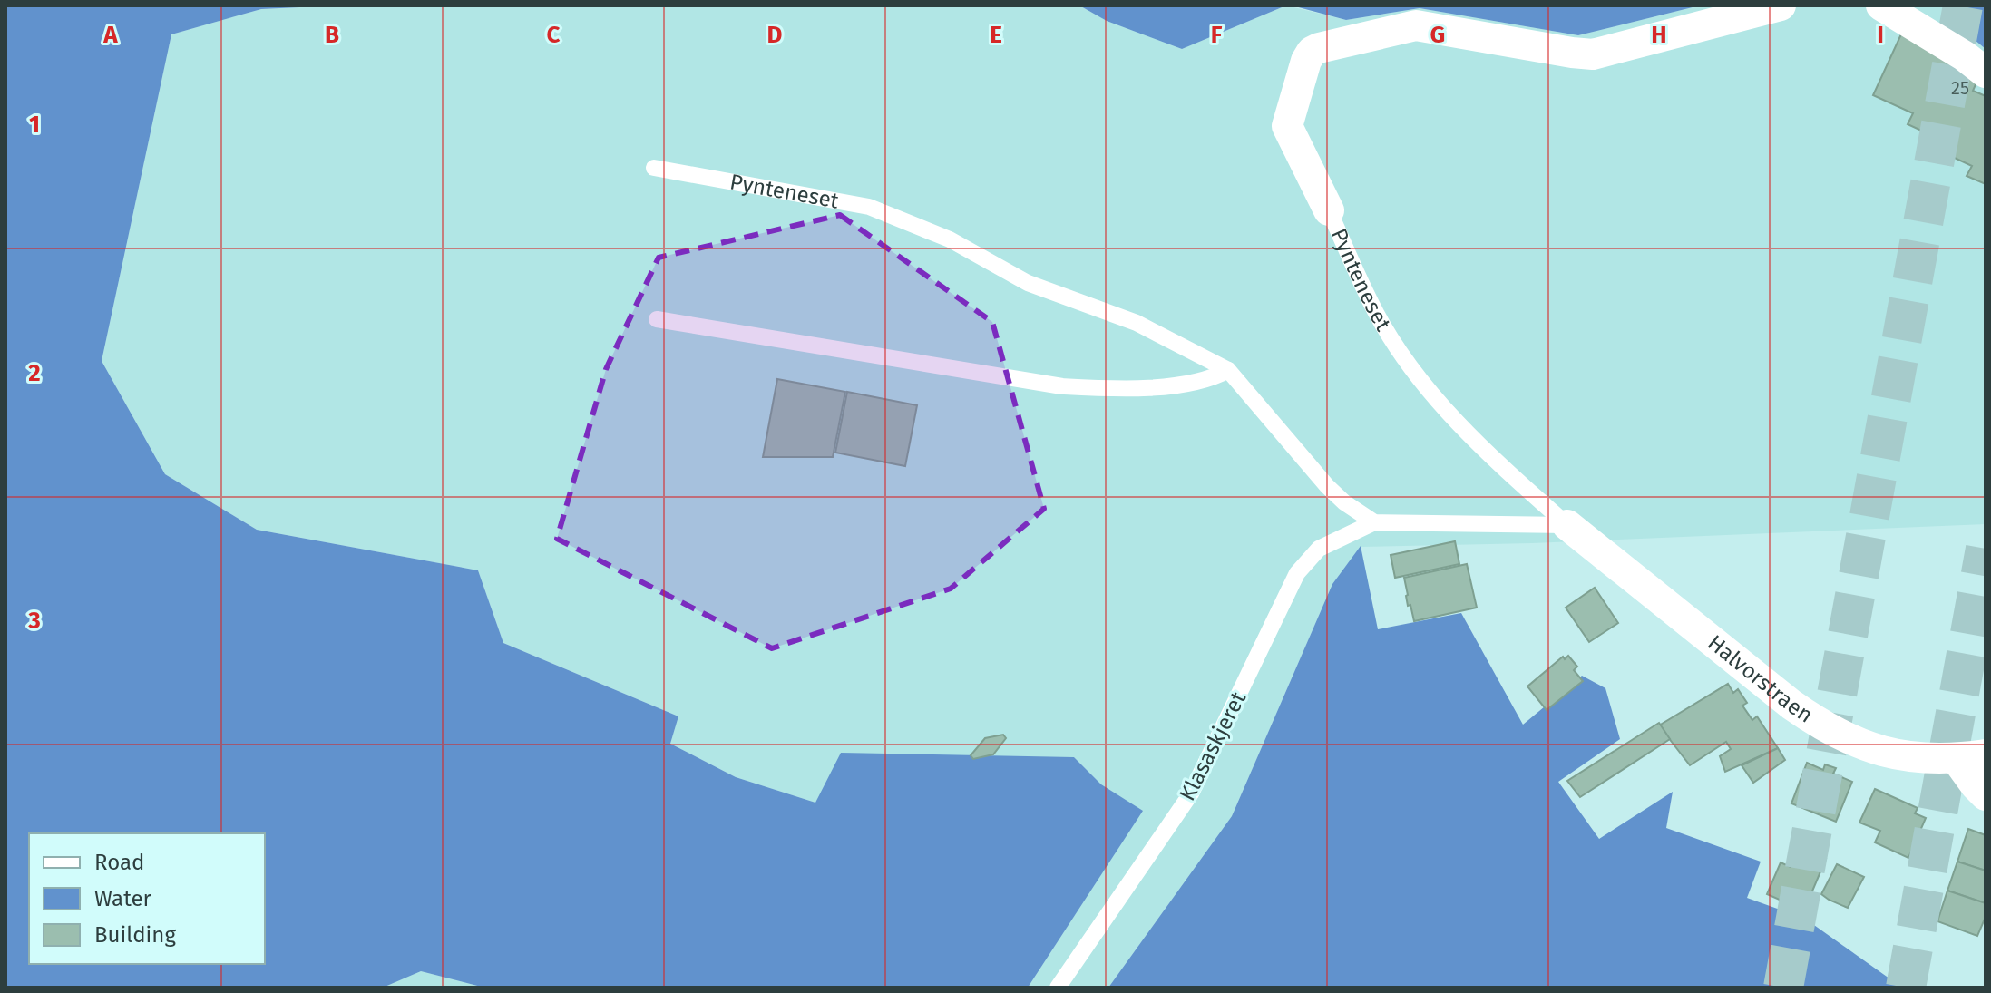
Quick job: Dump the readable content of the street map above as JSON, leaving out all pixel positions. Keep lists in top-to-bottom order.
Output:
{
  "streets": {
    "street": ["Pynteneset", "Halvorstraen"],
    "lane": ["Klasaskjeret"]
  },
  "crossings": [
    ["Pynteneset", "Halvorstraen"],
    ["Pynteneset", "Klasaskjeret"]
  ],
  "house_numbers": ["25"],
  "legend": ["Road", "Water", "Building"],
  "grid": {
    "columns": [
      "A",
      "B",
      "C",
      "D",
      "E",
      "F",
      "G",
      "H",
      "I"
    ],
    "rows": ["1", "2", "3"]
  }
}
